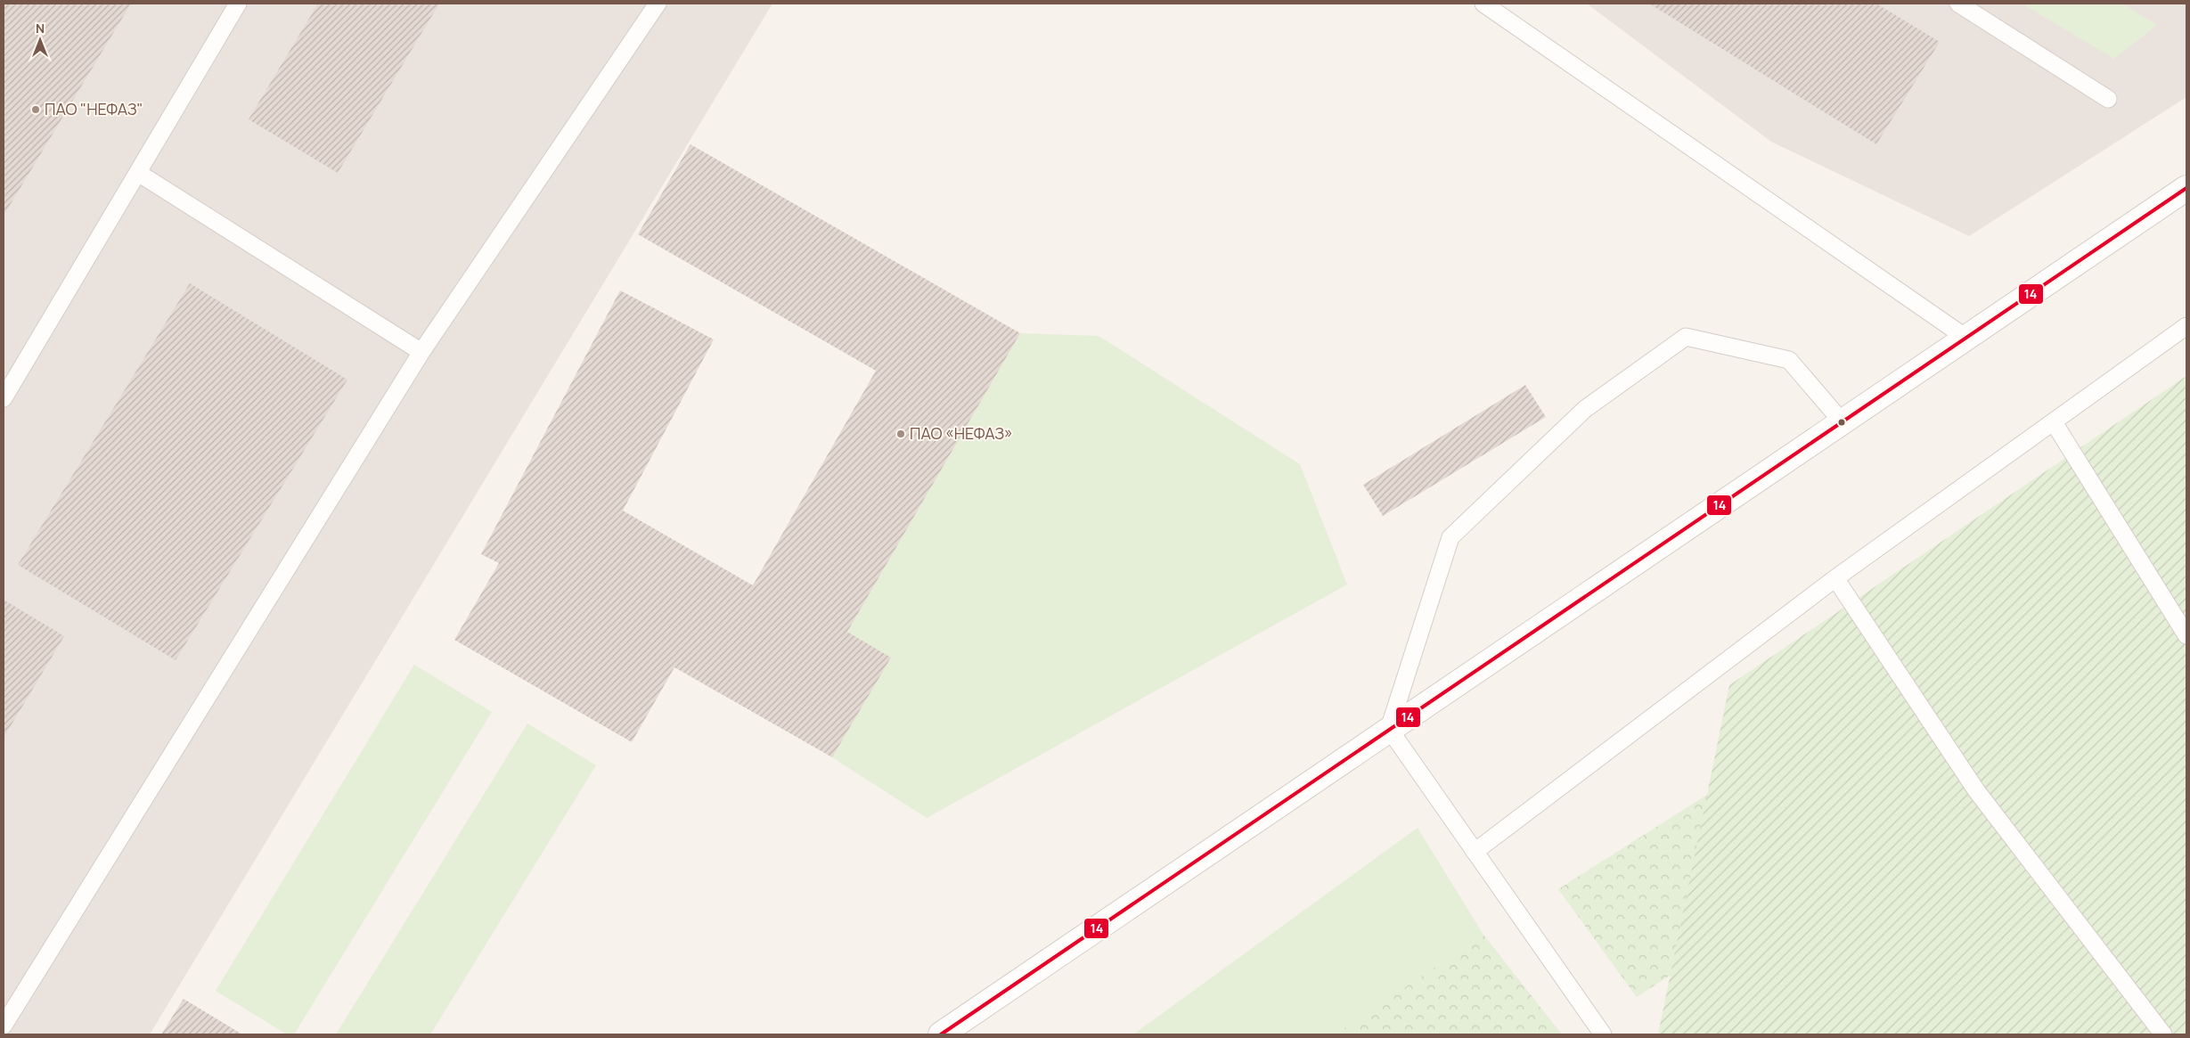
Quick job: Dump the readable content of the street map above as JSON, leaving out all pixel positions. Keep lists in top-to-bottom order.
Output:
{
  "places": ["ПАО \"НЕФАЗ\"", "ПАО «НЕФАЗ»"],
  "lines": ["transit line 14"],
  "north": "top"
}
